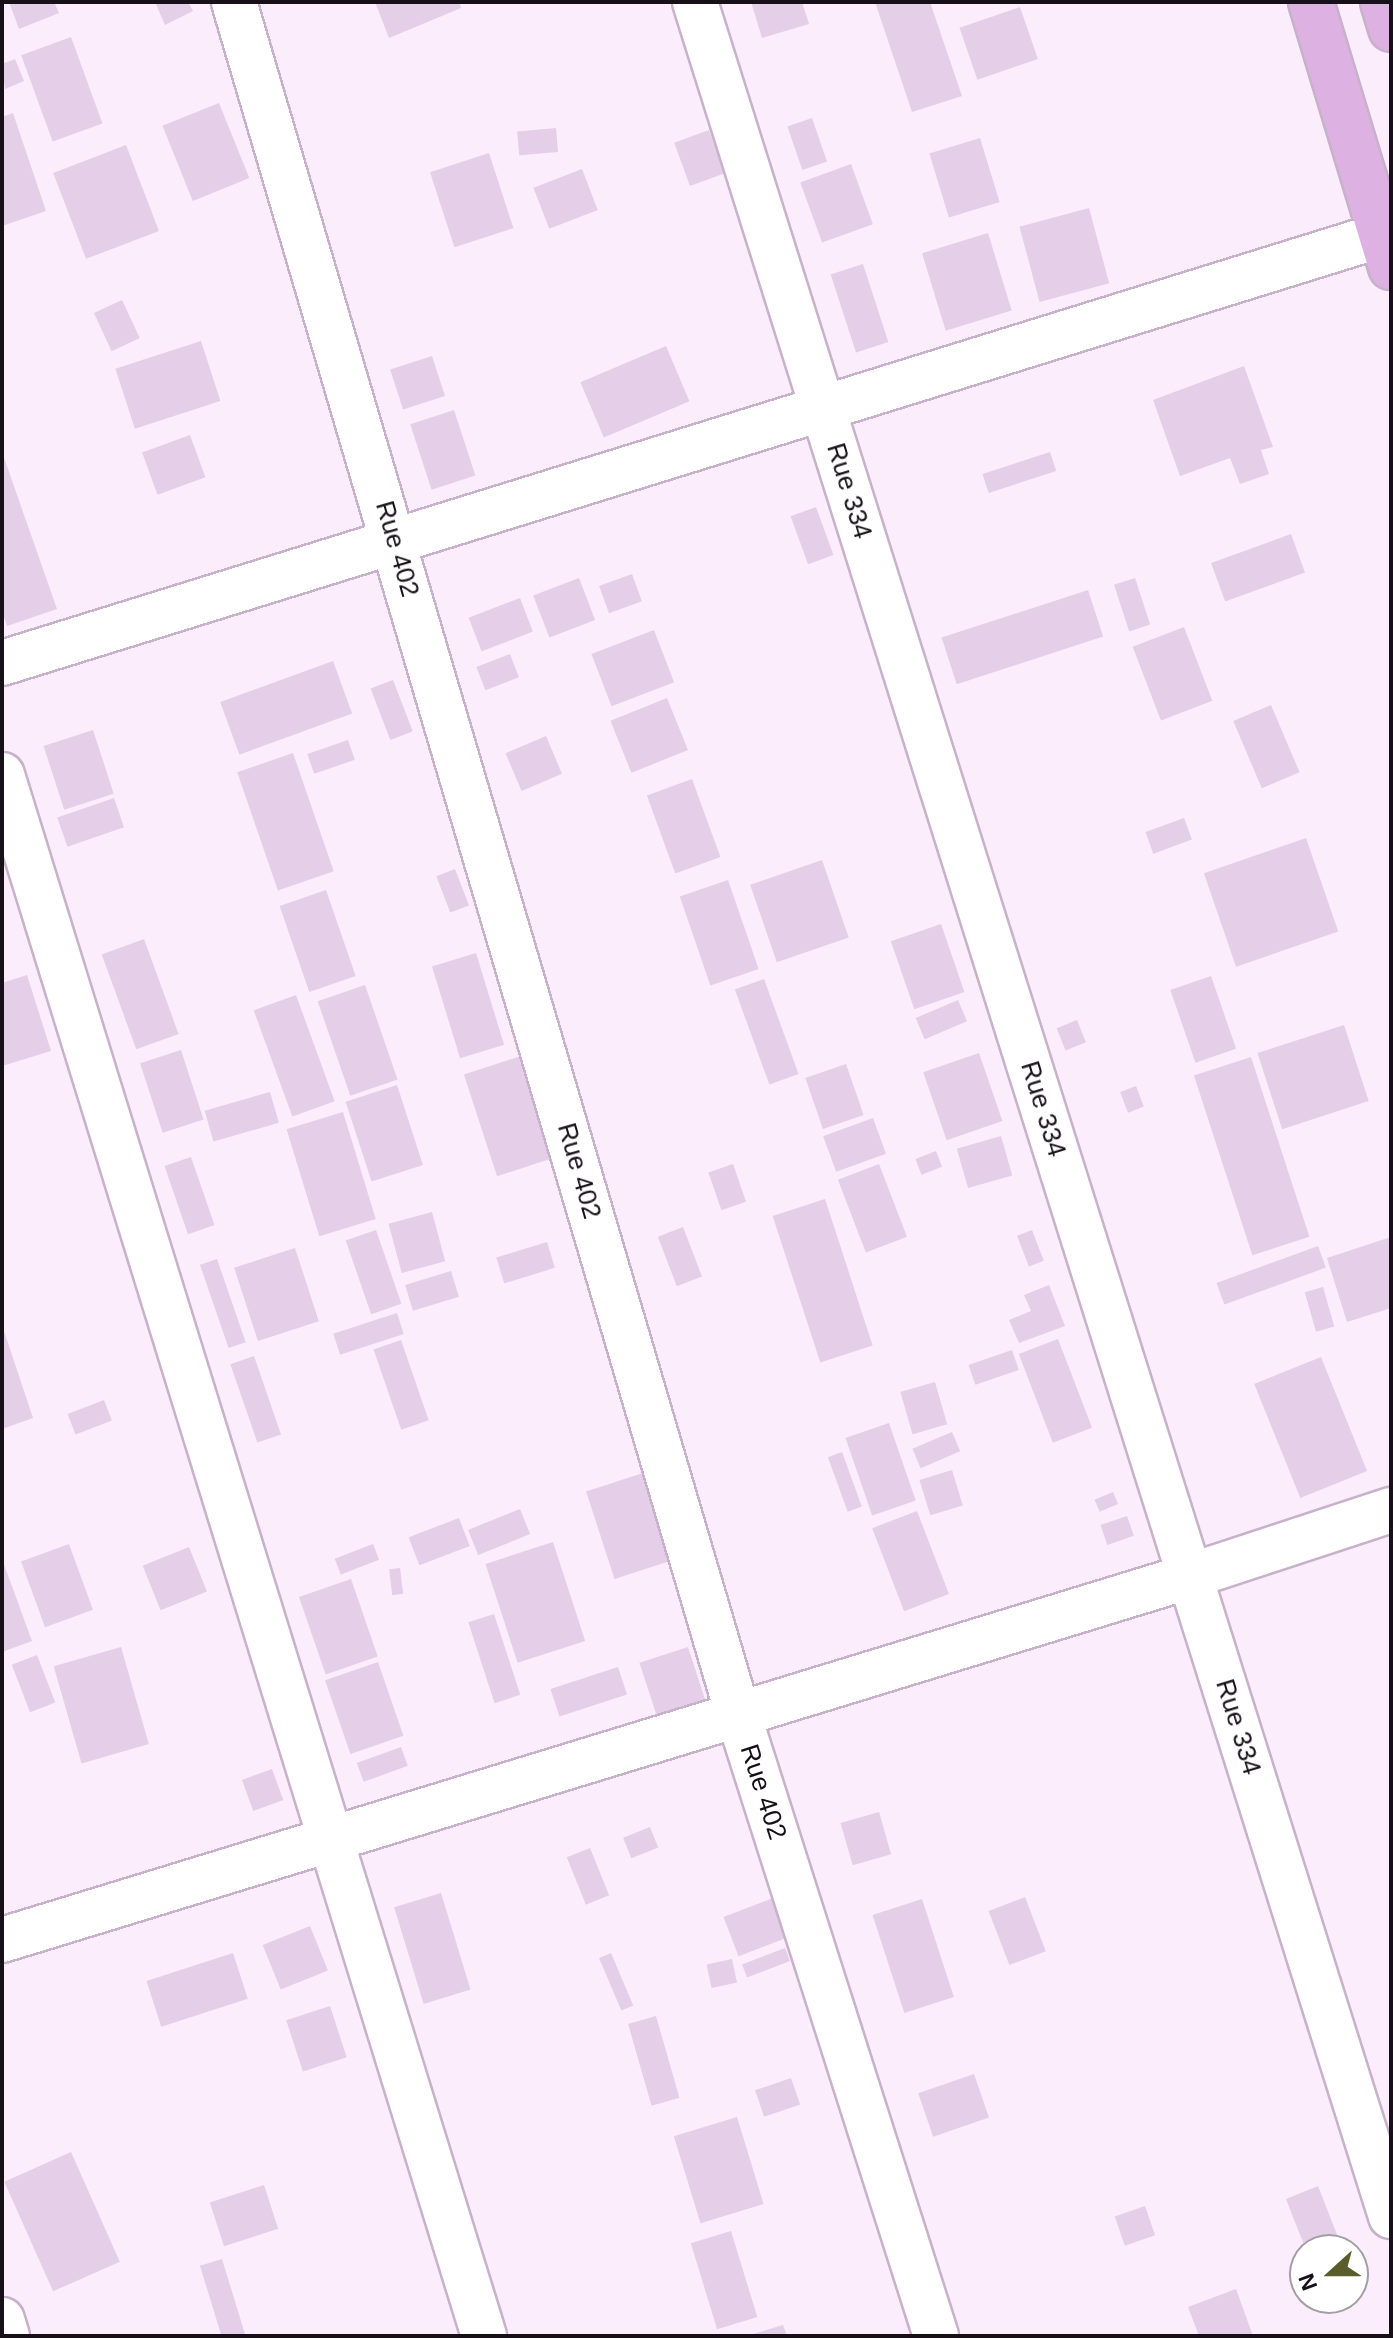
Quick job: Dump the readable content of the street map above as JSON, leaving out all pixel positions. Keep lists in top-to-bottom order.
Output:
{
  "streets": {
    "street": ["Rue 334", "Rue 402"]
  },
  "north": "left"
}
